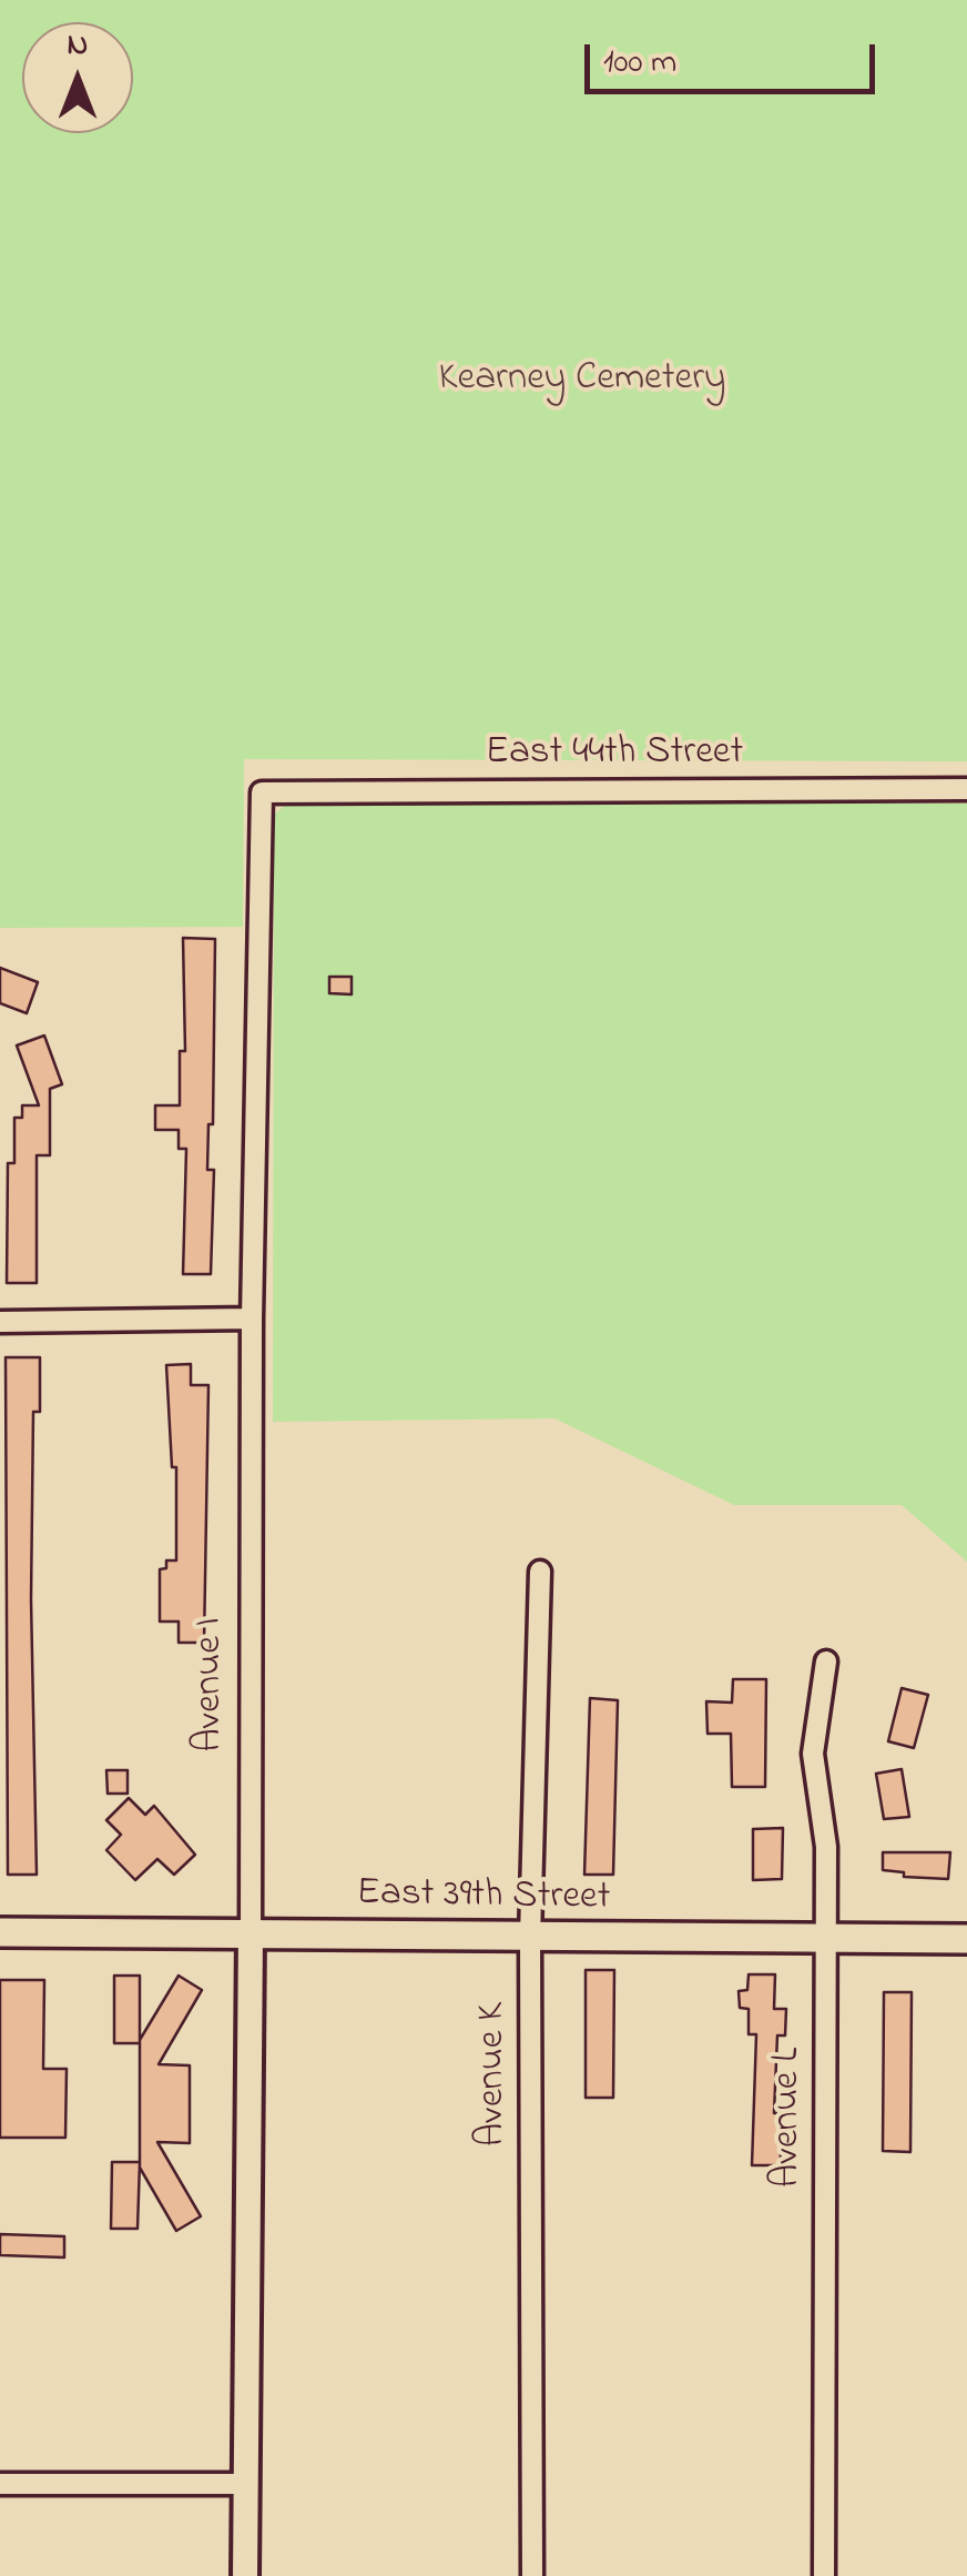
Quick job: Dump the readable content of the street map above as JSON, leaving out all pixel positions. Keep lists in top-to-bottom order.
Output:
{
  "streets": {
    "main road": ["East 39th Street"],
    "street": [
      "East 44th Street",
      "Avenue I",
      "Avenue K",
      "Avenue L"
    ]
  },
  "crossings": [
    ["East 44th Street", "Avenue I"],
    ["Avenue I", "East 39th Street"],
    ["East 39th Street", "Avenue K"],
    ["East 39th Street", "Avenue L"]
  ],
  "parks": ["Kearney Cemetery"],
  "scale_bar": "100 m",
  "north": "top"
}
